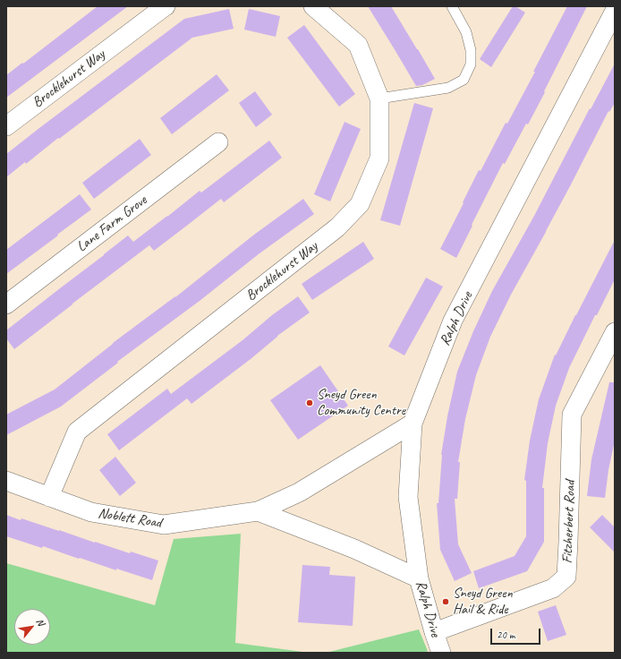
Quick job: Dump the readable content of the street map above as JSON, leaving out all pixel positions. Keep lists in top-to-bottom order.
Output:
{
  "streets": {
    "street": [
      "Brocklehurst Way",
      "Lane Farm Grove",
      "Ralph Drive",
      "Noblett Road",
      "Fitzherbert Road"
    ]
  },
  "crossings": [
    ["Brocklehurst Way", "Noblett Road"],
    ["Ralph Drive", "Noblett Road"],
    ["Ralph Drive", "Fitzherbert Road"]
  ],
  "places": ["Sneyd Green Community Centre", "Sneyd Green Hail & Ride"],
  "scale_bar": "20 m",
  "north": "top right"
}
